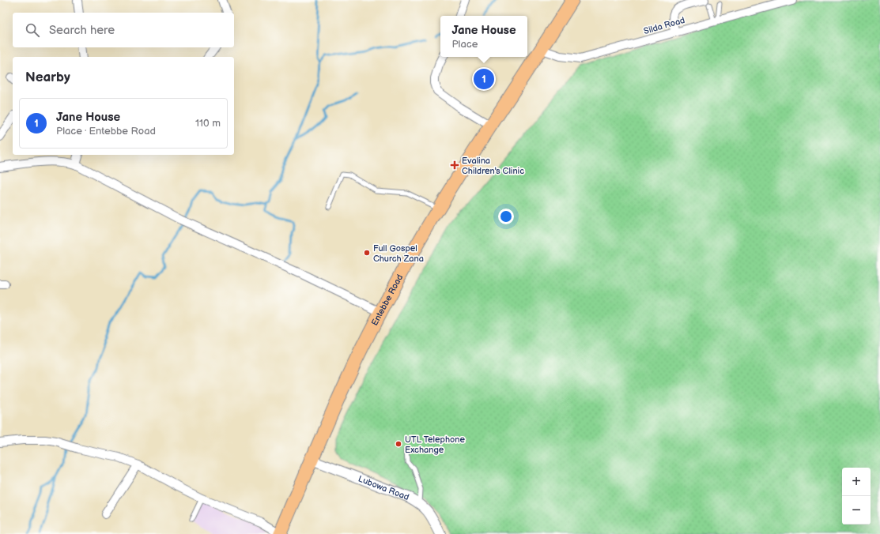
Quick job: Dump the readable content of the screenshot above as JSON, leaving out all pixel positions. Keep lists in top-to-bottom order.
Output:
{
  "streets": {
    "main road": ["Entebbe Road"],
    "street": ["Silda Road", "Lubowa Road"]
  },
  "crossings": [
    ["Silda Road", "Entebbe Road"],
    ["Entebbe Road", "Lubowa Road"]
  ],
  "places": {
    "health": ["Evalina Children's Clinic"],
    "other": ["Full Gospel Church Zana", "UTL Telephone Exchange"]
  },
  "page": {
    "search": "Search here",
    "popup": ["Jane House", "Place"],
    "heading": "Nearby",
    "pins": "1",
    "list": [
      {
        "mark": "1",
        "name": "Jane House",
        "note": "Place · Entebbe Road",
        "value": "110 m"
      }
    ],
    "map_buttons": ["+", "−"]
  }
}
